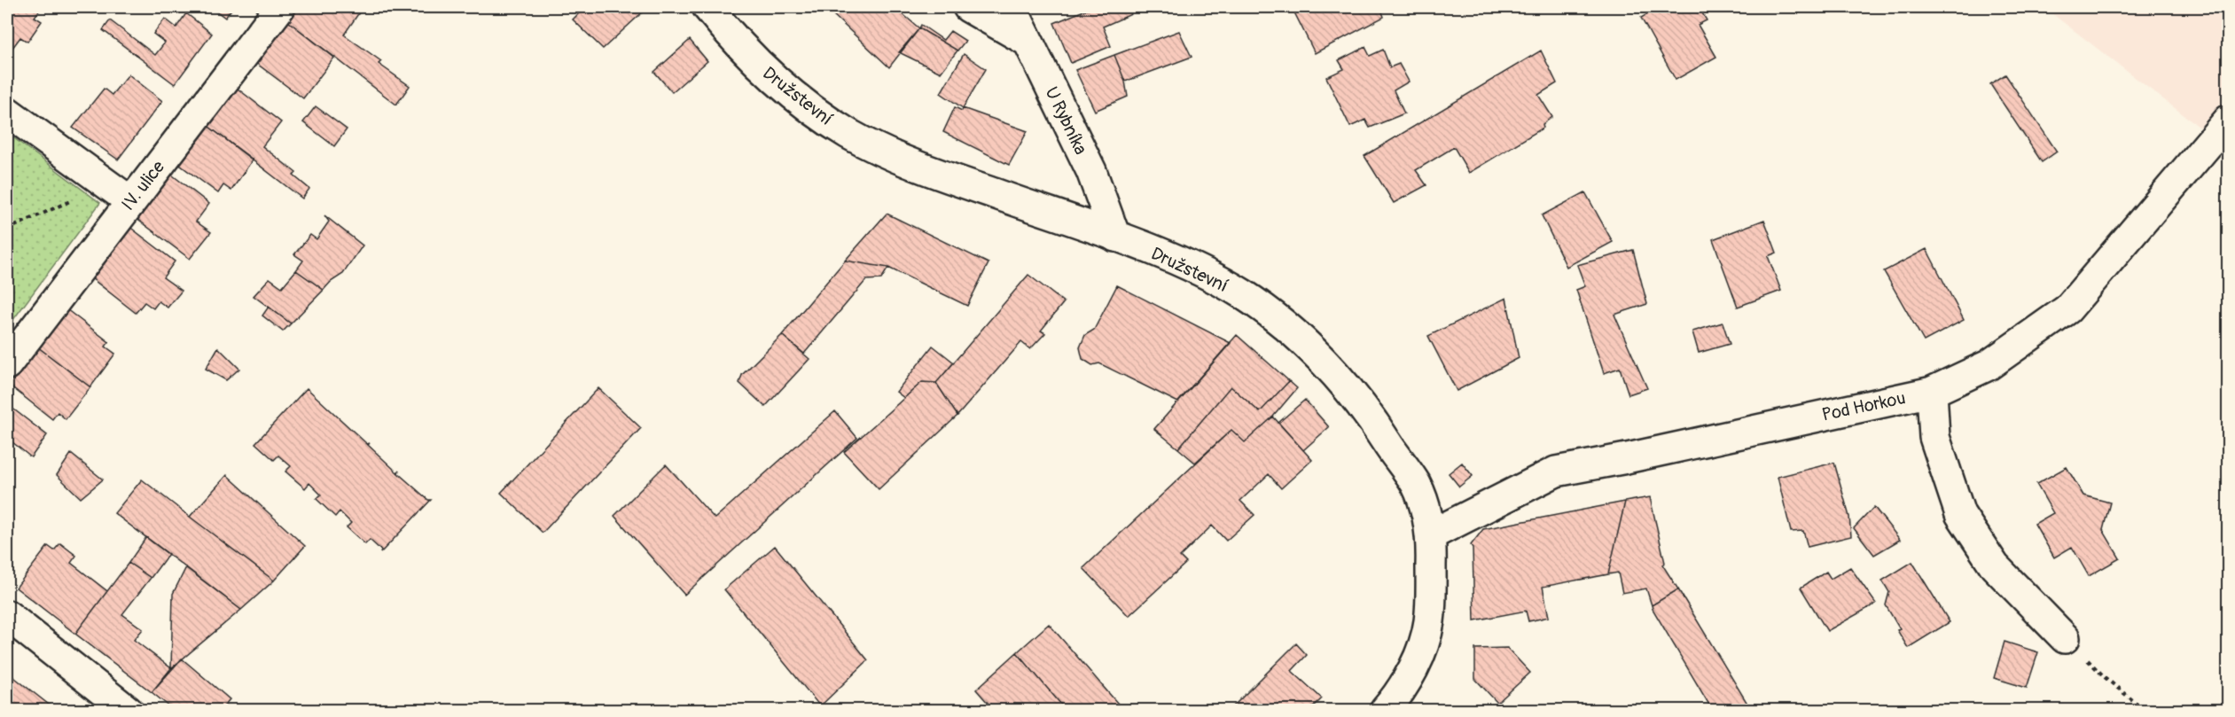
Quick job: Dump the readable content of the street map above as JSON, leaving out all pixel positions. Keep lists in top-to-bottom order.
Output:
{
  "streets": {
    "street": [
      "Družstevní",
      "U Rybníka",
      "IV. ulice",
      "Pod Horkou"
    ]
  },
  "crossings": [
    ["Družstevní", "U Rybníka"],
    ["Družstevní", "Pod Horkou"]
  ]
}
